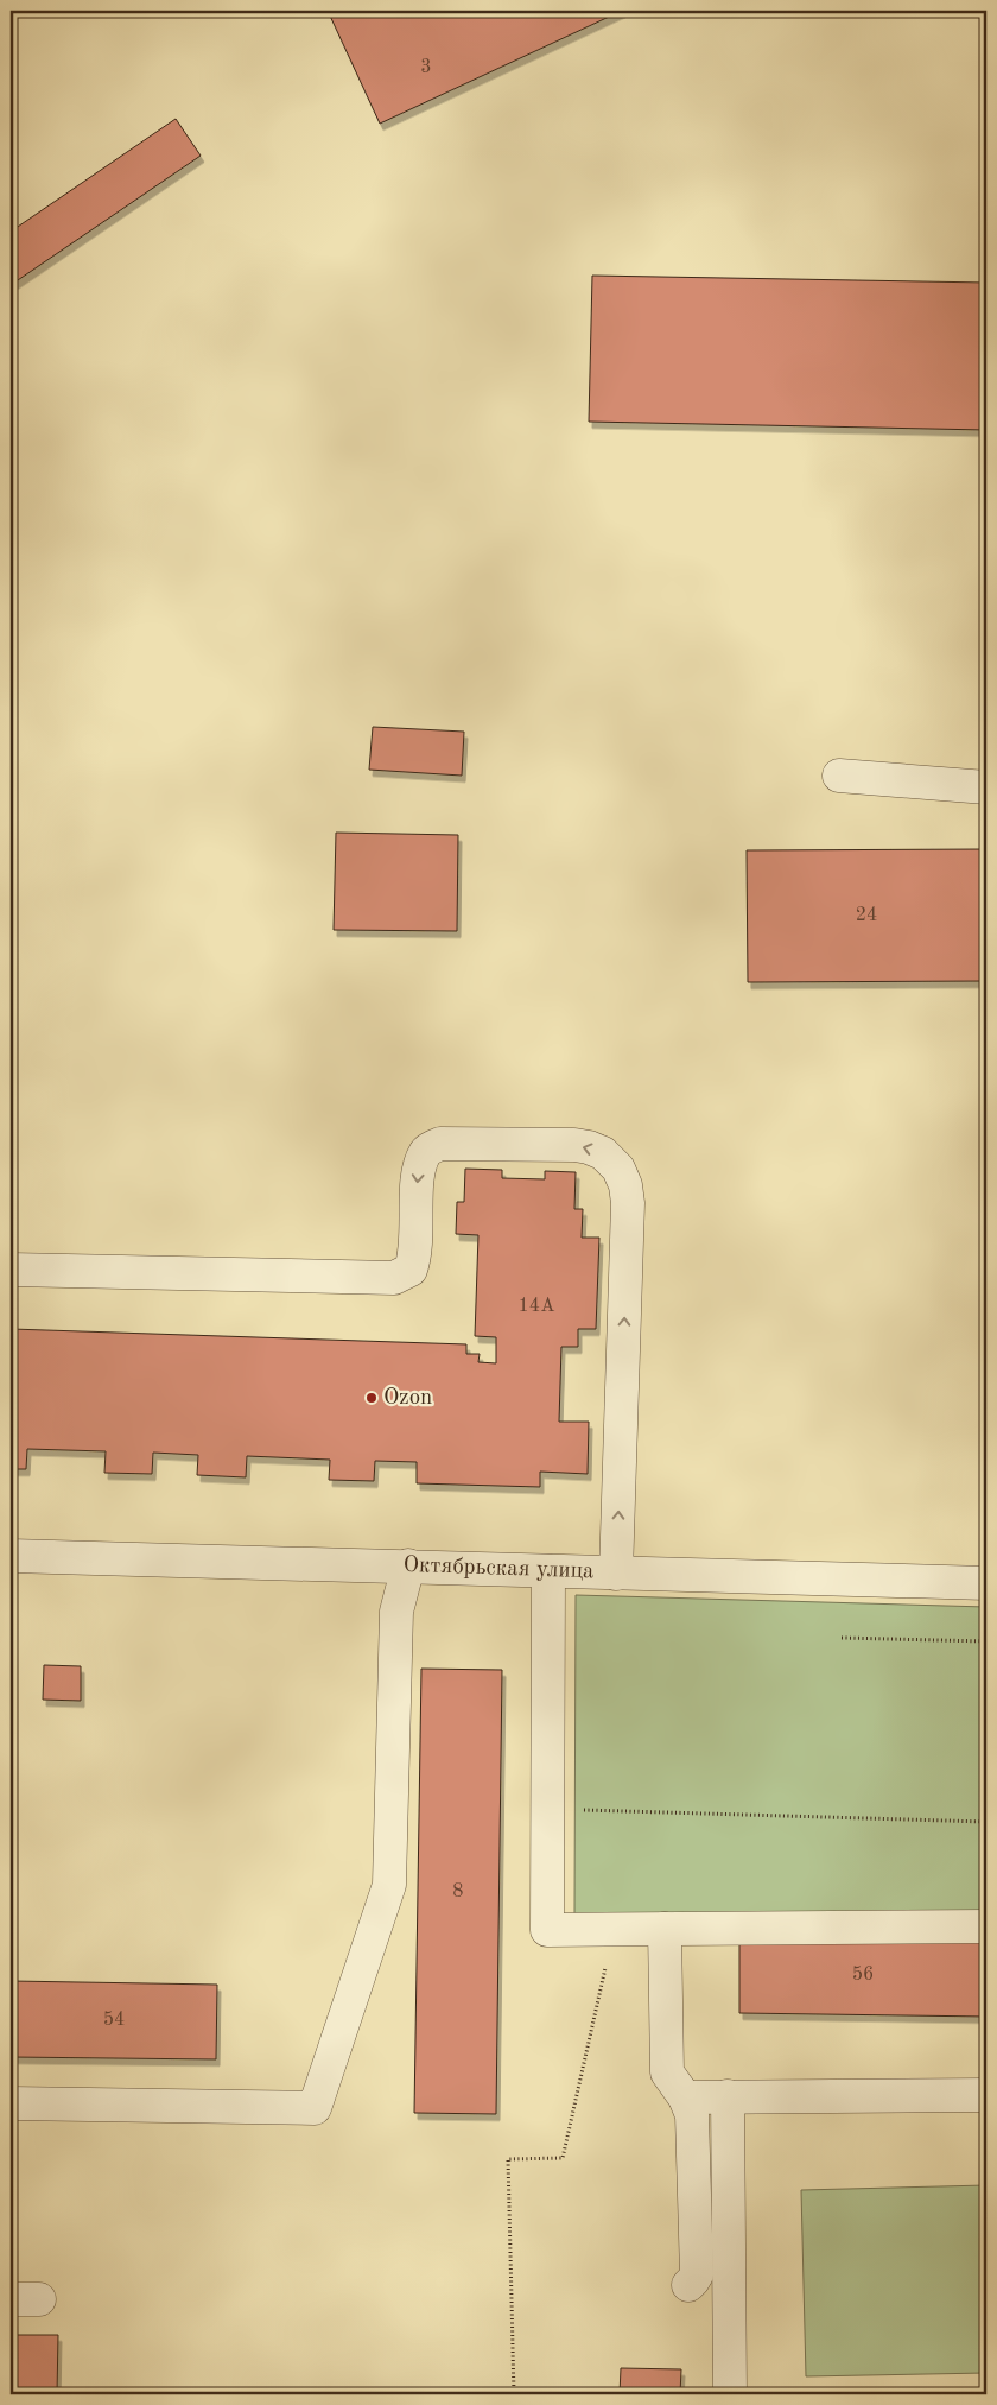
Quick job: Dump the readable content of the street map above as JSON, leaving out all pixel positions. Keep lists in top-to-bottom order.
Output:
{
  "streets": {
    "street": ["Октябрьская улица"]
  },
  "places": ["Ozon"],
  "house_numbers": [
    "3",
    "24",
    "14А",
    "8",
    "56",
    "54"
  ]
}
